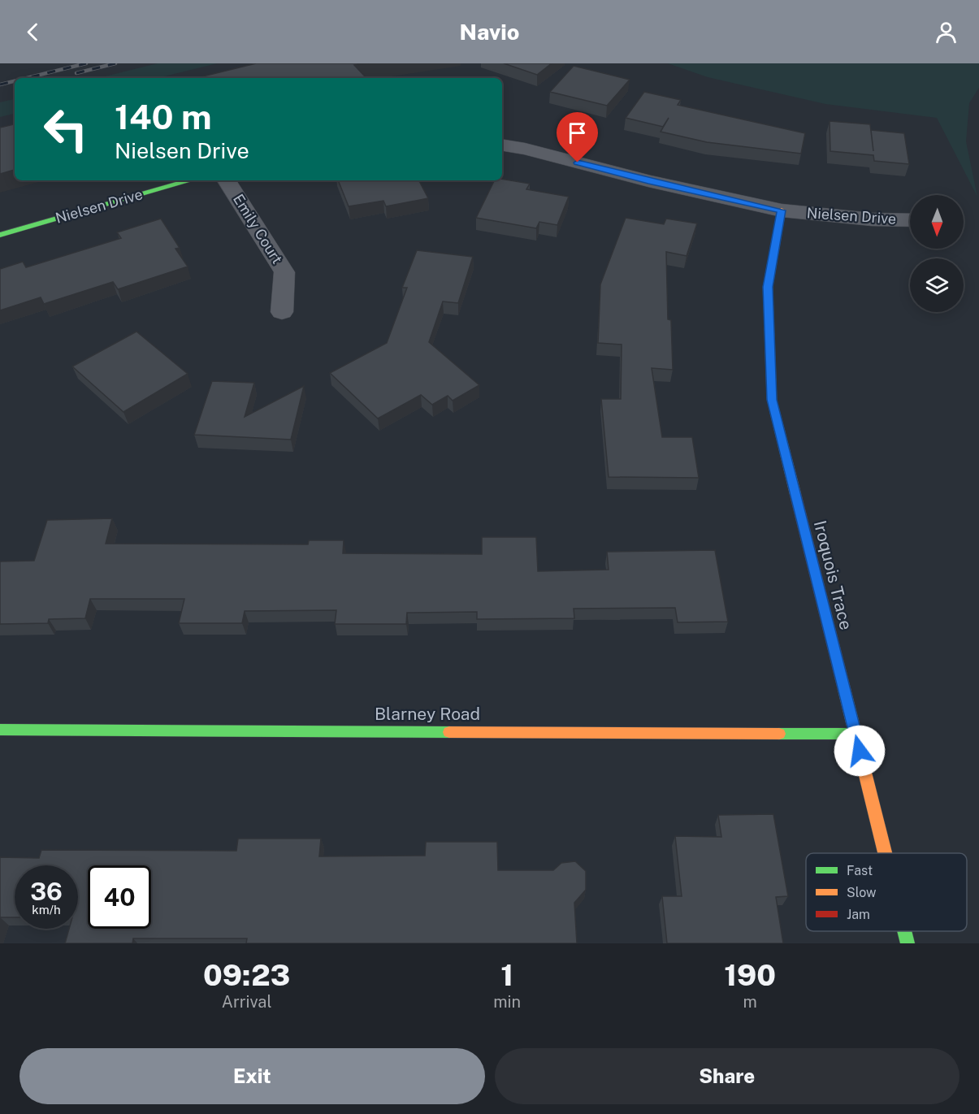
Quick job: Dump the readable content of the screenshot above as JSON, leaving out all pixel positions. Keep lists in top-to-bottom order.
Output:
{
  "streets": {
    "street": [
      "Nielsen Drive",
      "Emily Court",
      "Iroquois Trace",
      "Blarney Road"
    ]
  },
  "crossings": [
    ["Nielsen Drive", "Iroquois Trace"],
    ["Iroquois Trace", "Blarney Road"]
  ],
  "legend": ["Fast", "Slow", "Jam"],
  "north": "bottom",
  "page": {
    "header": "Navio",
    "turn": ["140 m", "Nielsen Drive"],
    "speed": "36 km/h",
    "limit": "40",
    "eta": [
      "09:23",
      "Arrival",
      "1",
      "min",
      "190",
      "m"
    ],
    "buttons": ["Exit", "Share"]
  }
}
